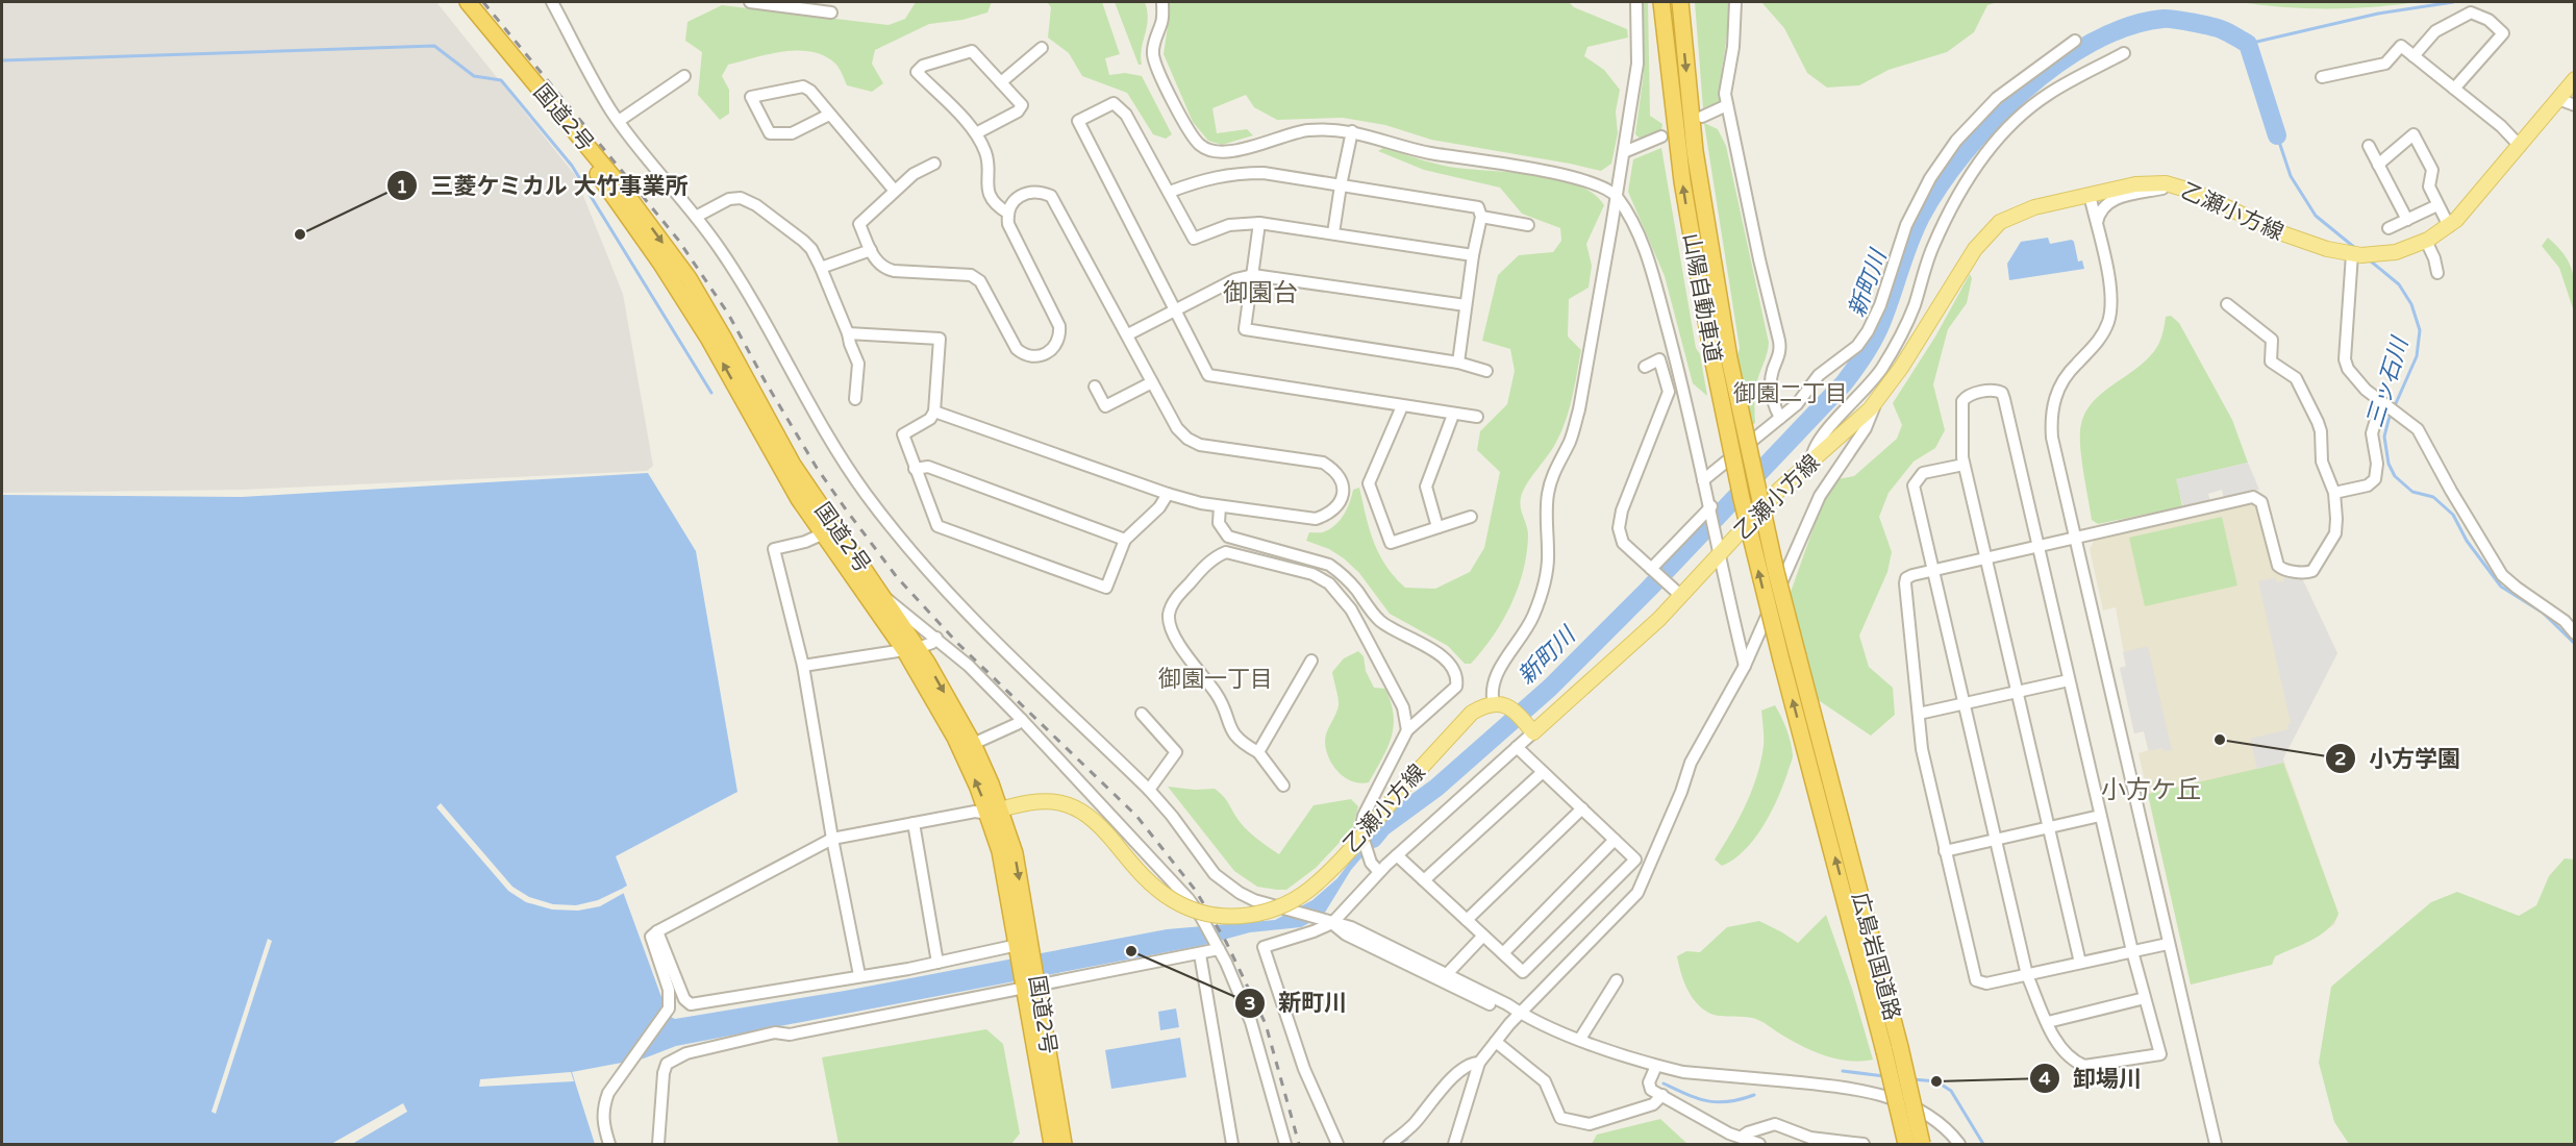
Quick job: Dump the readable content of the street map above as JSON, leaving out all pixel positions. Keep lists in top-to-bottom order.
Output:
{
  "streets": {
    "highway": ["国道2号", "山陽自動車道", "広島岩国道路"],
    "main road": ["乙瀬小方線"]
  },
  "crossings": [
    ["国道2号", "乙瀬小方線"],
    ["山陽自動車道", "広島岩国道路"]
  ],
  "districts": [
    "御園台",
    "御園二丁目",
    "御園一丁目",
    "小方ケ丘"
  ],
  "water": ["新町川", "三ッ石川"],
  "places": [
    "三菱ケミカル 大竹事業所",
    "小方学園",
    "新町川",
    "卸場川"
  ]
}
